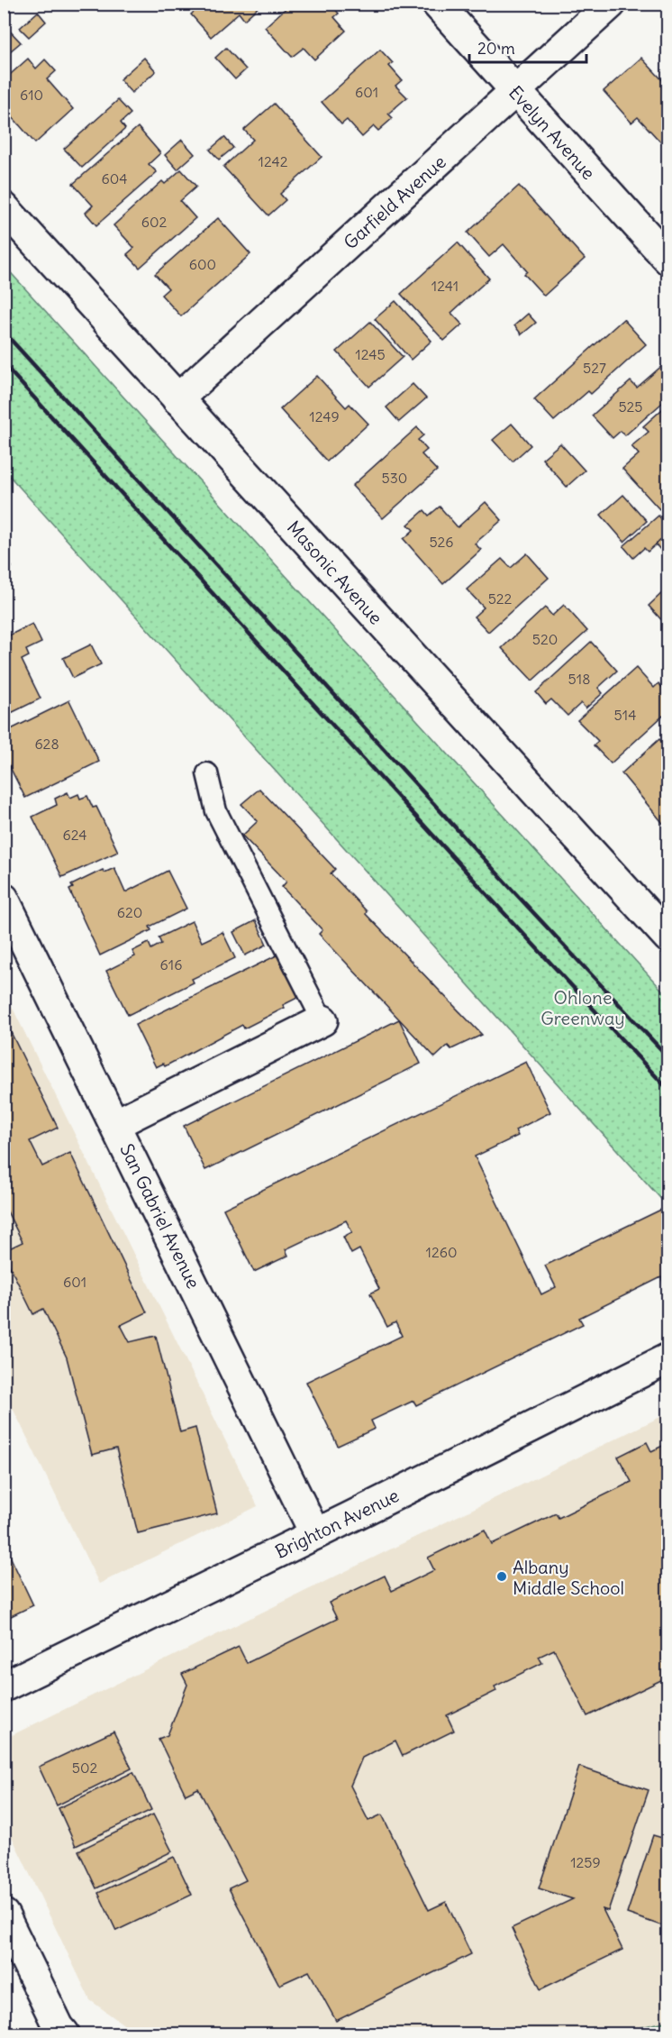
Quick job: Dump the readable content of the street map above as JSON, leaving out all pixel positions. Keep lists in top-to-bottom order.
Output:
{
  "streets": {
    "street": [
      "Evelyn Avenue",
      "Garfield Avenue",
      "Masonic Avenue",
      "San Gabriel Avenue",
      "Brighton Avenue"
    ]
  },
  "crossings": [
    ["Evelyn Avenue", "Garfield Avenue"],
    ["Garfield Avenue", "Masonic Avenue"],
    ["San Gabriel Avenue", "Brighton Avenue"]
  ],
  "parks": ["Ohlone Greenway"],
  "places": ["Albany Middle School"],
  "house_numbers": [
    "601",
    "610",
    "1242",
    "604",
    "602",
    "600",
    "1241",
    "1245",
    "527",
    "525",
    "1249",
    "530",
    "526",
    "522",
    "520",
    "518",
    "514",
    "628",
    "624",
    "620",
    "616",
    "1260",
    "601",
    "502",
    "1259"
  ],
  "scale_bar": "20 m"
}
